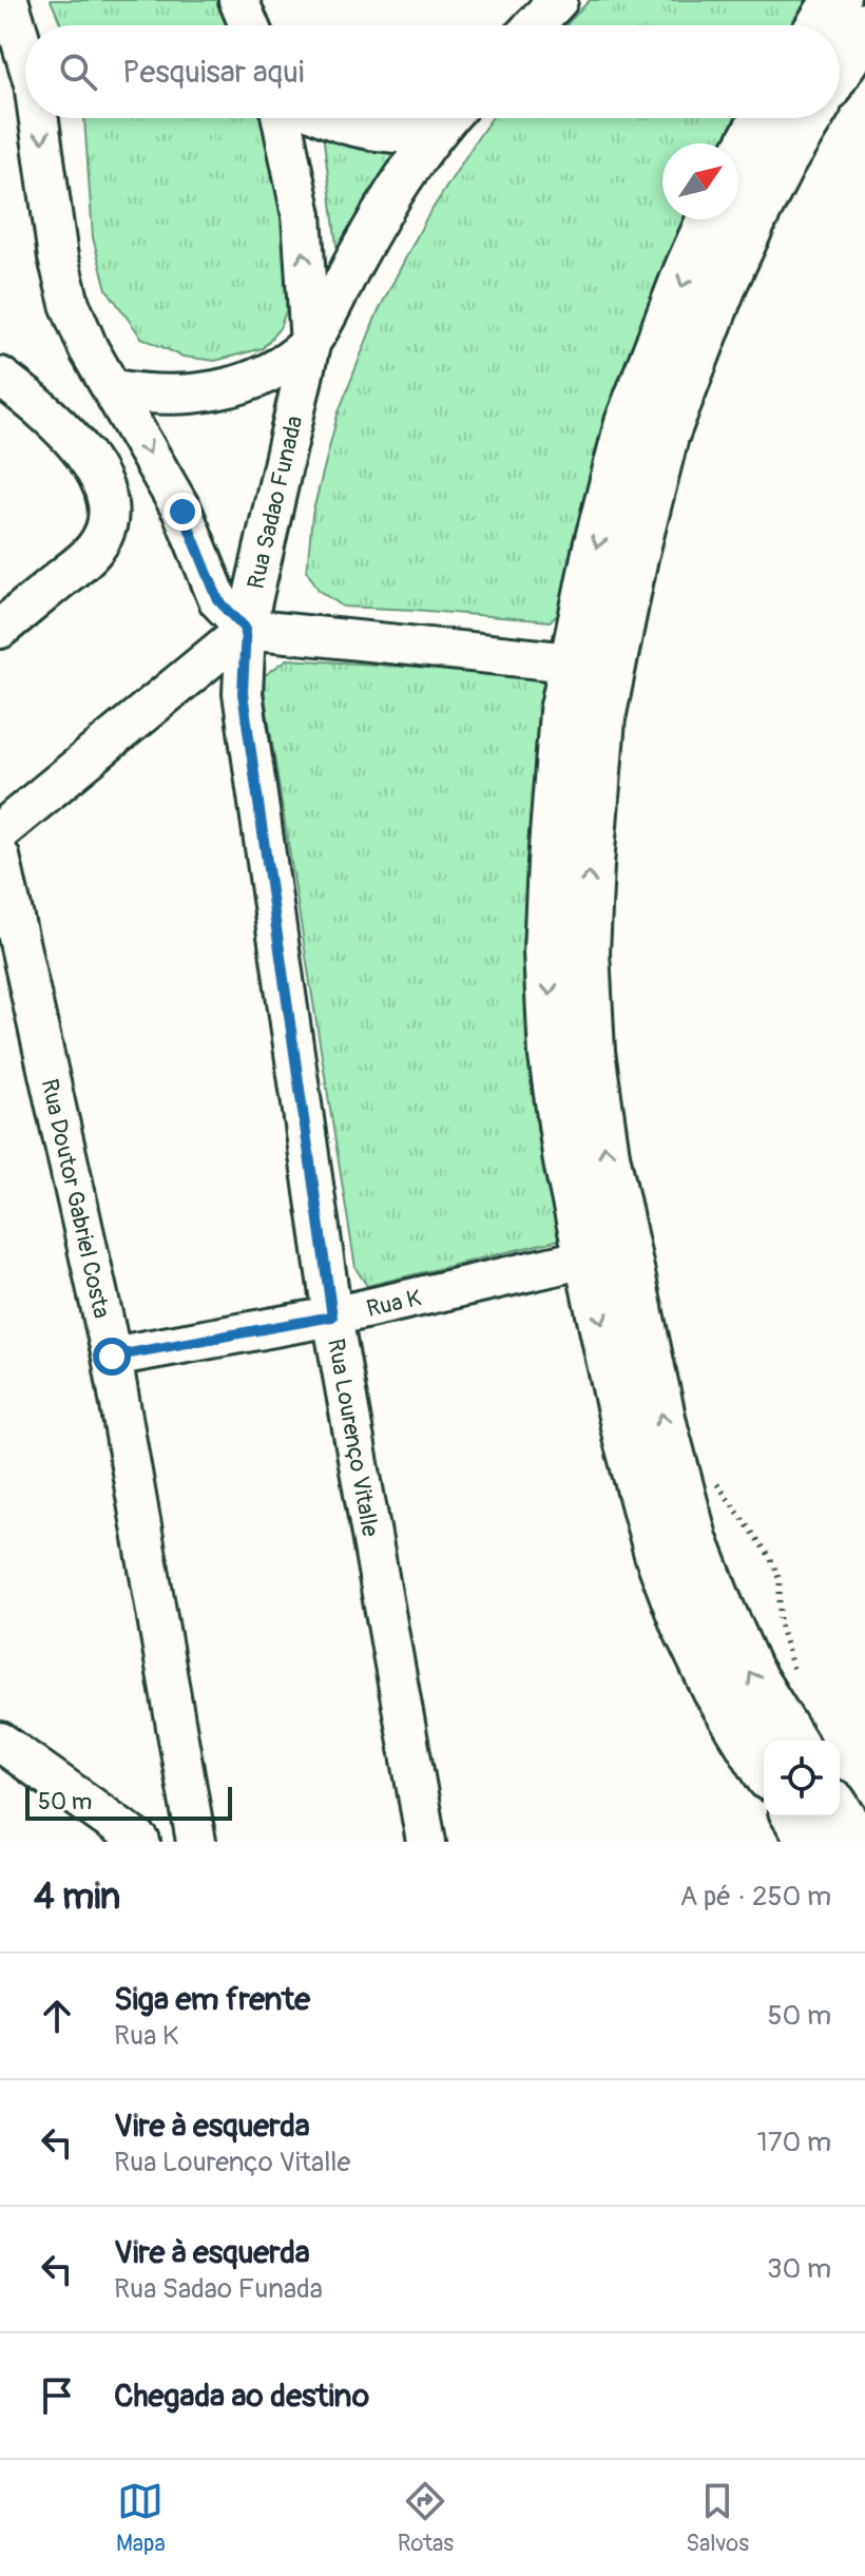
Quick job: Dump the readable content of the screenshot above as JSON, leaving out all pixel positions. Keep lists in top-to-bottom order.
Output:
{
  "streets": {
    "street": [
      "Rua Sadao Funada",
      "Rua Doutor Gabriel Costa",
      "Rua K",
      "Rua Lourenço Vitalle"
    ]
  },
  "crossings": [
    ["Rua Sadao Funada", "Rua Lourenço Vitalle"],
    ["Rua Doutor Gabriel Costa", "Rua K"],
    ["Rua K", "Rua Lourenço Vitalle"]
  ],
  "scale_bar": "50 m",
  "north": "top right",
  "page": {
    "search": "Pesquisar aqui",
    "scale": "50 m",
    "heading": ["4 min", "A pé · 250 m"],
    "list": [
      ["Siga em frente", "Rua K", "50 m"],
      ["Vire à esquerda", "Rua Lourenço Vitalle", "170 m"],
      ["Vire à esquerda", "Rua Sadao Funada", "30 m"],
      "Chegada ao destino"
    ],
    "nav": ["Mapa", "Rotas", "Salvos"]
  }
}
